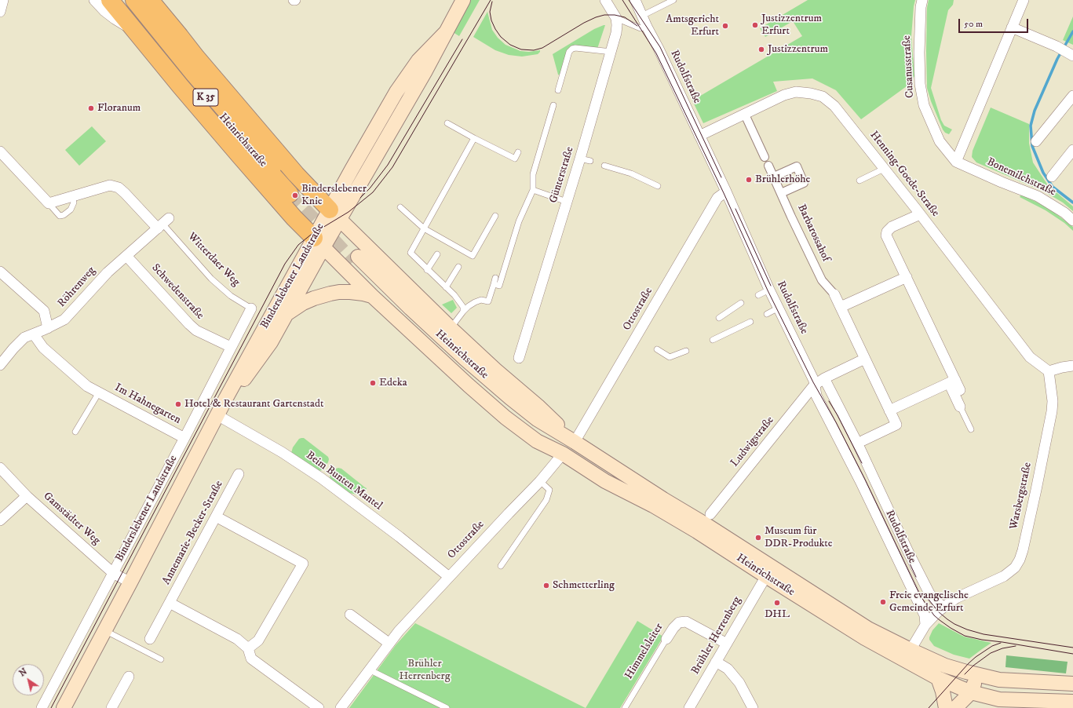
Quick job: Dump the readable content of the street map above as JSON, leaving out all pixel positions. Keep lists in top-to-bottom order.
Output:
{
  "streets": {
    "highway": ["K 35", "Heinrichstraße"],
    "main road": ["Binderslebener Landstraße"],
    "street": [
      "Cusanusstraße",
      "Rudolfstraße",
      "Henning-Goede-Straße",
      "Günterstraße",
      "Bonemilchstraße",
      "Barbarossahof",
      "Witterdaer Weg",
      "Röhrenweg",
      "Schwedenstraße",
      "Ottostraße",
      "Im Hahnegarten",
      "Ludwigstraße",
      "Beim Bunten Mantel",
      "Warsbergstraße",
      "Gamstädter Weg",
      "Annemarie-Becker-Straße",
      "Brühler Herrenberg",
      "Himmelsleiter"
    ]
  },
  "crossings": [
    ["Cusanusstraße", "Bonemilchstraße"],
    ["Rudolfstraße", "Henning-Goede-Straße"],
    ["Rudolfstraße", "Ottostraße"],
    ["Rudolfstraße", "Ludwigstraße"],
    ["Rudolfstraße", "Warsbergstraße"],
    ["K 35", "Heinrichstraße"],
    ["K 35", "Binderslebener Landstraße"],
    ["Heinrichstraße", "Binderslebener Landstraße"],
    ["Heinrichstraße", "Ottostraße"],
    ["Heinrichstraße", "Brühler Herrenberg"],
    ["Henning-Goede-Straße", "Warsbergstraße"],
    ["Witterdaer Weg", "Binderslebener Landstraße"],
    ["Witterdaer Weg", "Röhrenweg"],
    ["Binderslebener Landstraße", "Schwedenstraße"],
    ["Binderslebener Landstraße", "Im Hahnegarten"],
    ["Binderslebener Landstraße", "Beim Bunten Mantel"],
    ["Binderslebener Landstraße", "Gamstädter Weg"],
    ["Röhrenweg", "Schwedenstraße"],
    ["Röhrenweg", "Im Hahnegarten"],
    ["Ottostraße", "Beim Bunten Mantel"],
    ["Brühler Herrenberg", "Himmelsleiter"]
  ],
  "parks": ["Brühler Herrenberg"],
  "places": [
    "Justizzentrum Erfurt",
    "Amtsgericht Erfurt",
    "Justizzentrum",
    "Floranum",
    "Brühlerhöhe",
    "Binderslebener Knie",
    "Edeka",
    "Hotel & Restaurant Gartenstadt",
    "Museum für DDR-Produkte",
    "Schmetterling",
    "Freie evangelische Gemeinde Erfurt",
    "DHL"
  ],
  "scale_bar": "50 m",
  "north": "top left"
}
